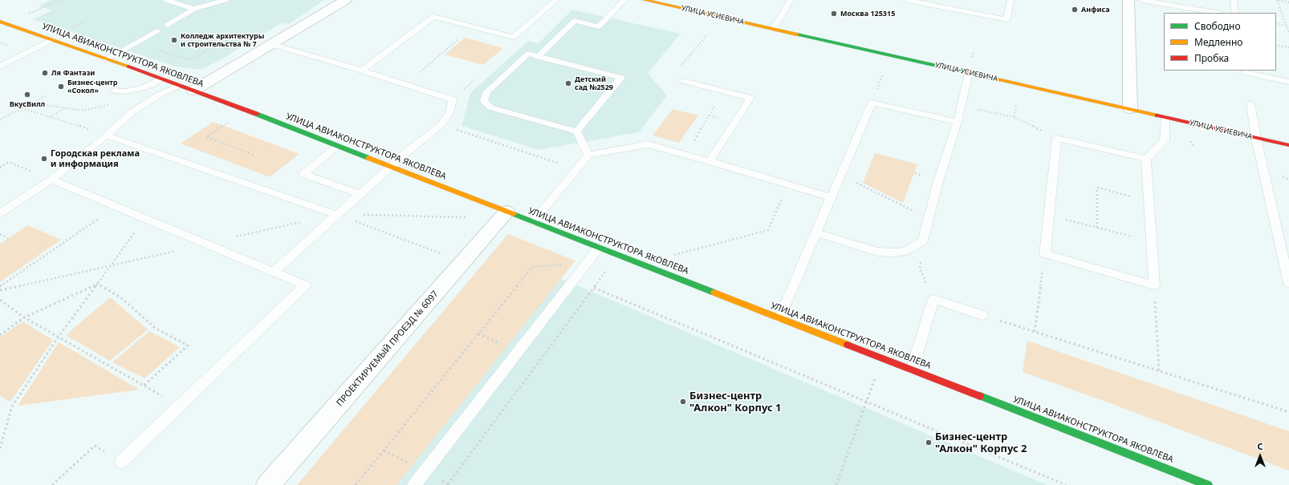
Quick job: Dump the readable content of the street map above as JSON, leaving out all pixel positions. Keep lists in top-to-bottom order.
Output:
{
  "streets": {
    "street": ["УЛИЦА УСИЕВИЧА", "УЛИЦА АВИАКОНСТРУКТОРА ЯКОВЛЕВА", "ПРОЕКТИРУЕМЫЙ ПРОЕЗД № 6097"]
  },
  "crossings": [
    ["УЛИЦА АВИАКОНСТРУКТОРА ЯКОВЛЕВА", "ПРОЕКТИРУЕМЫЙ ПРОЕЗД № 6097"]
  ],
  "places": [
    "Анфиса",
    "Москва 125315",
    "Колледж архитектуры и строительства № 7",
    "Ля Фантази",
    "Детский сад №2529",
    "Бизнес-центр «Сокол»",
    "ВкусВилл",
    "Городская реклама и информация",
    "Бизнес-центр \"Алкон\" Корпус 1",
    "Бизнес-центр \"Алкон\" Корпус 2"
  ],
  "legend": ["Свободно", "Медленно", "Пробка"],
  "north": "top"
}
